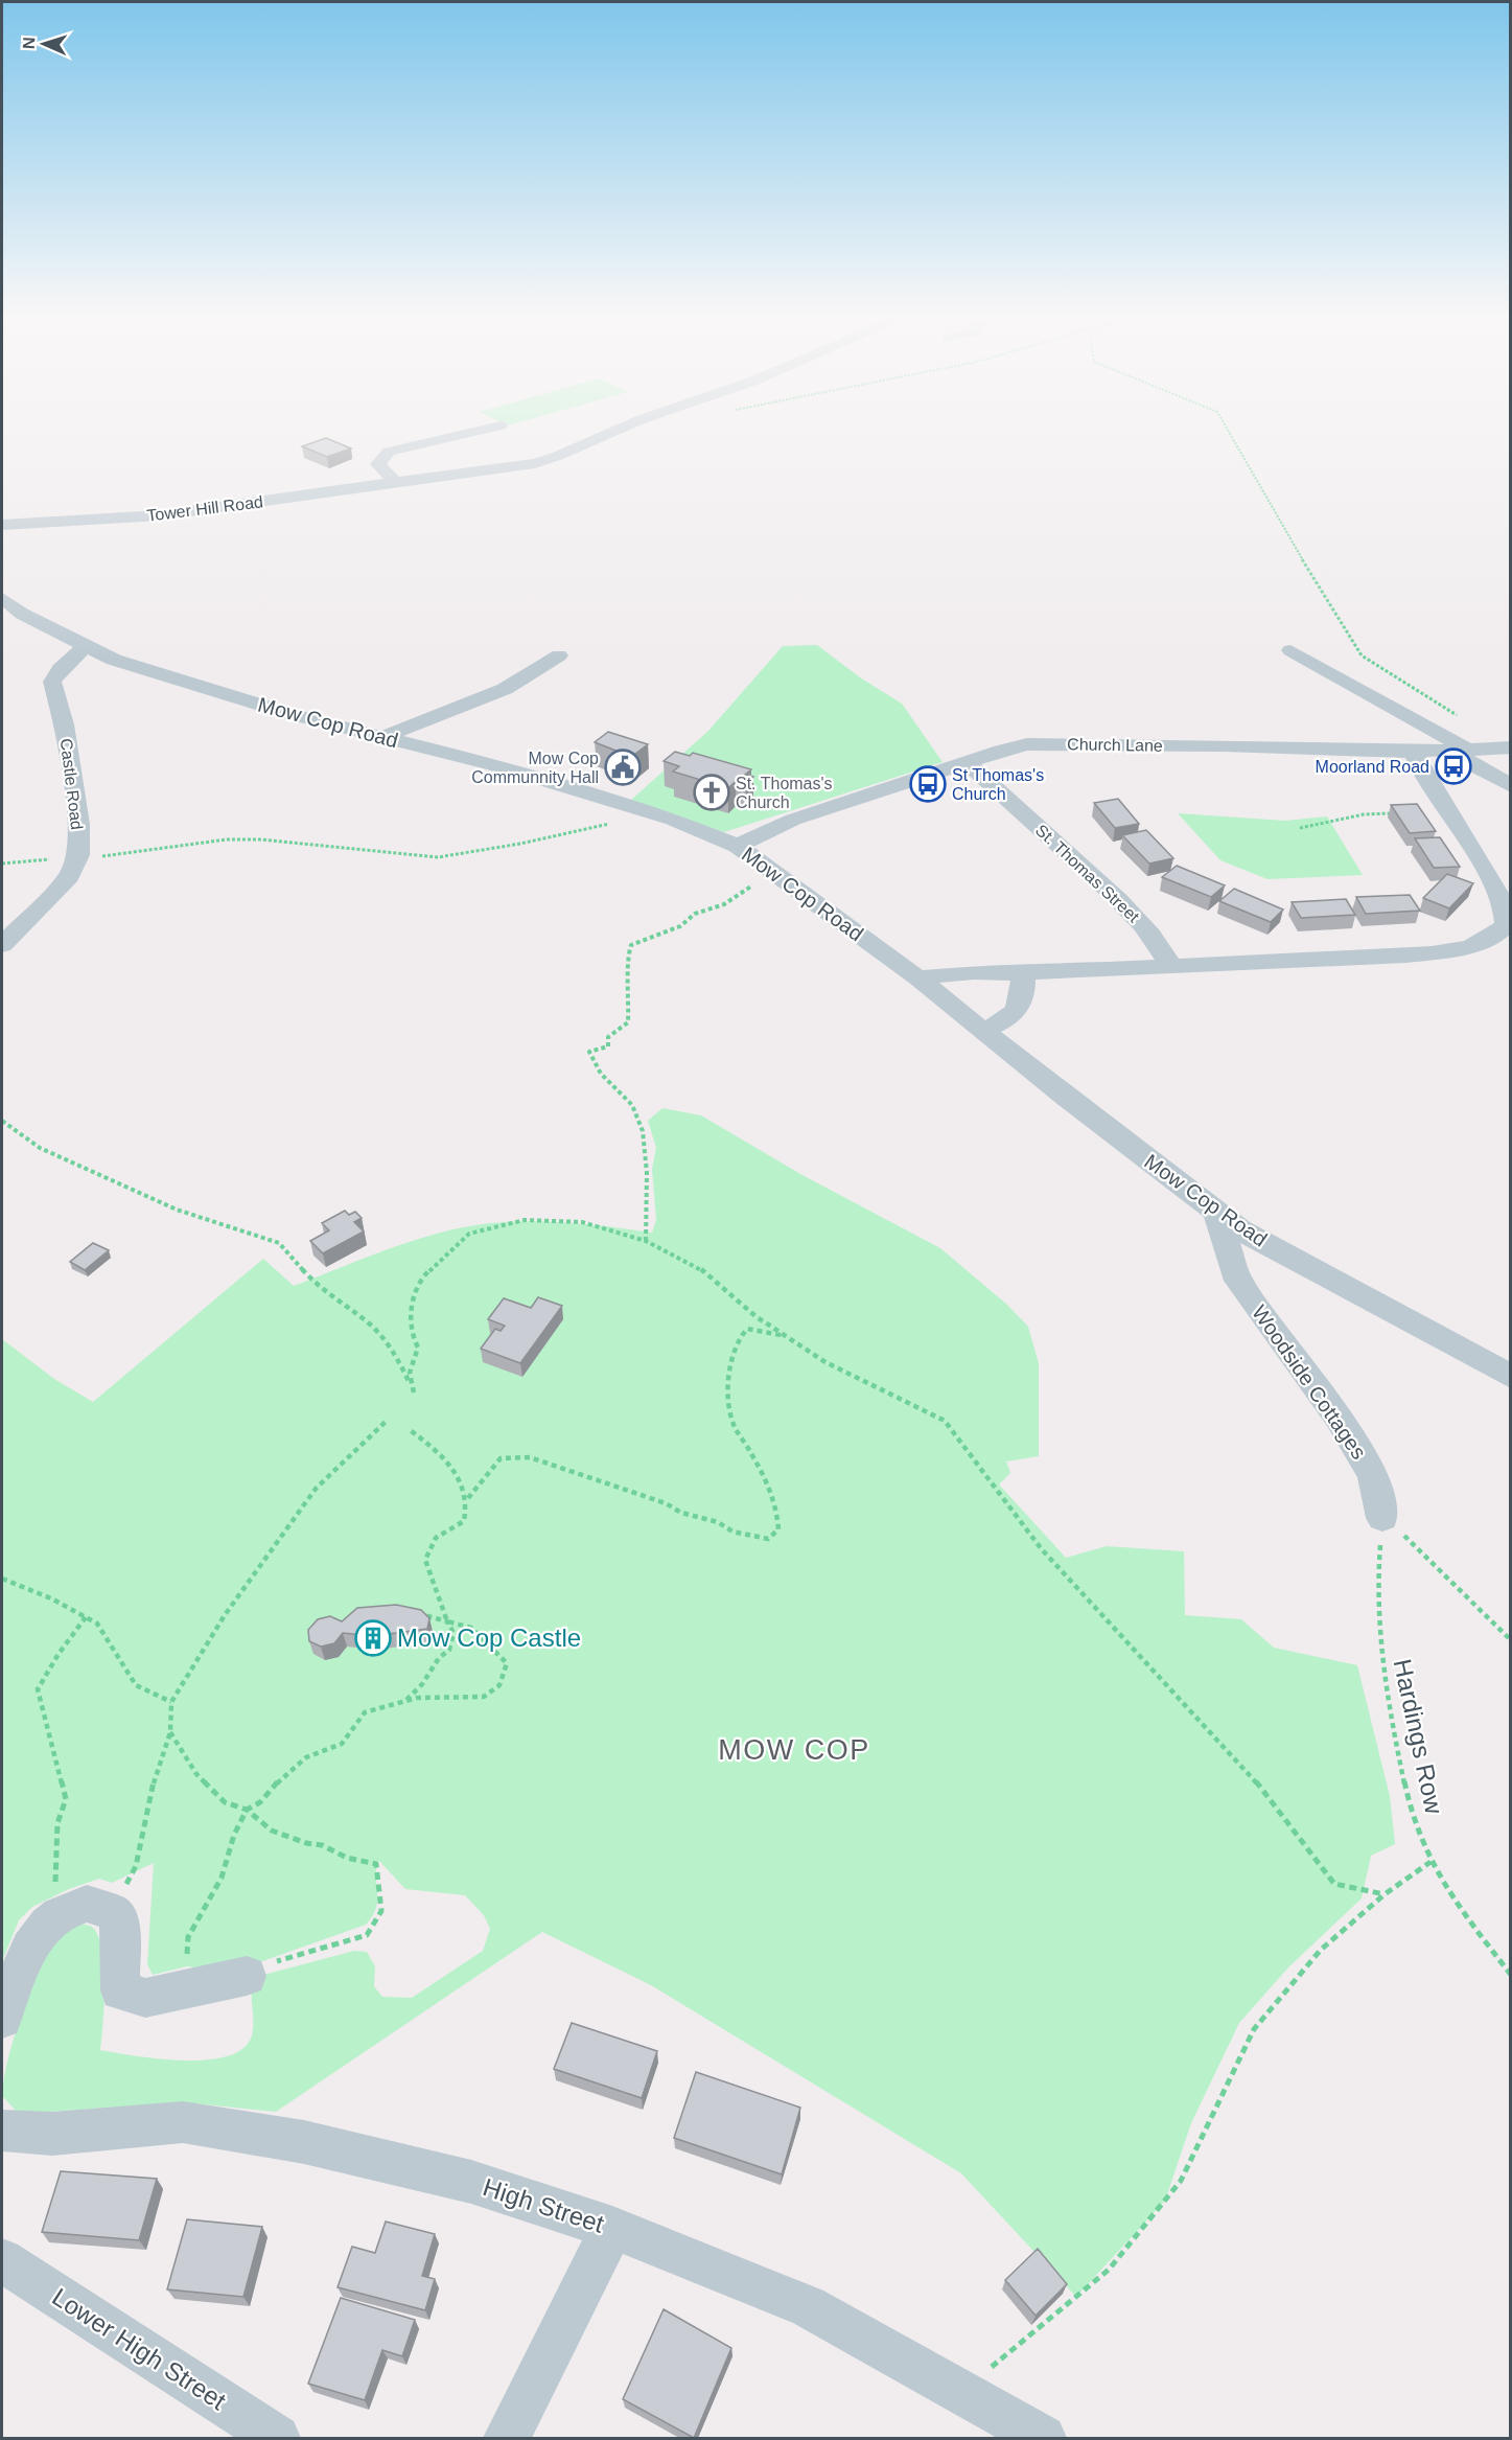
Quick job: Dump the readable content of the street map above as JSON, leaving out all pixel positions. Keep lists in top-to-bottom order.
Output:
{
  "streets": {
    "street": [
      "Tower Hill Road",
      "Mow Cop Road",
      "Church Lane",
      "Castle Road",
      "St. Thomas Street",
      "Woodside Cottages",
      "High Street",
      "Lower High Street"
    ],
    "path": ["Hardings Row"]
  },
  "crossings": [
    ["Mow Cop Road", "Church Lane"],
    ["Mow Cop Road", "Castle Road"],
    ["Mow Cop Road", "Woodside Cottages"],
    ["Church Lane", "St. Thomas Street"],
    ["Woodside Cottages", "Hardings Row"]
  ],
  "districts": ["MOW COP"],
  "places": {
    "bus stop": ["Moorland Road", "St Thomas's Church"],
    "public building": ["Mow Cop Communnity Hall"],
    "church": ["St. Thomas's Church"],
    "building": ["Mow Cop Castle"]
  },
  "north": "left"
}
